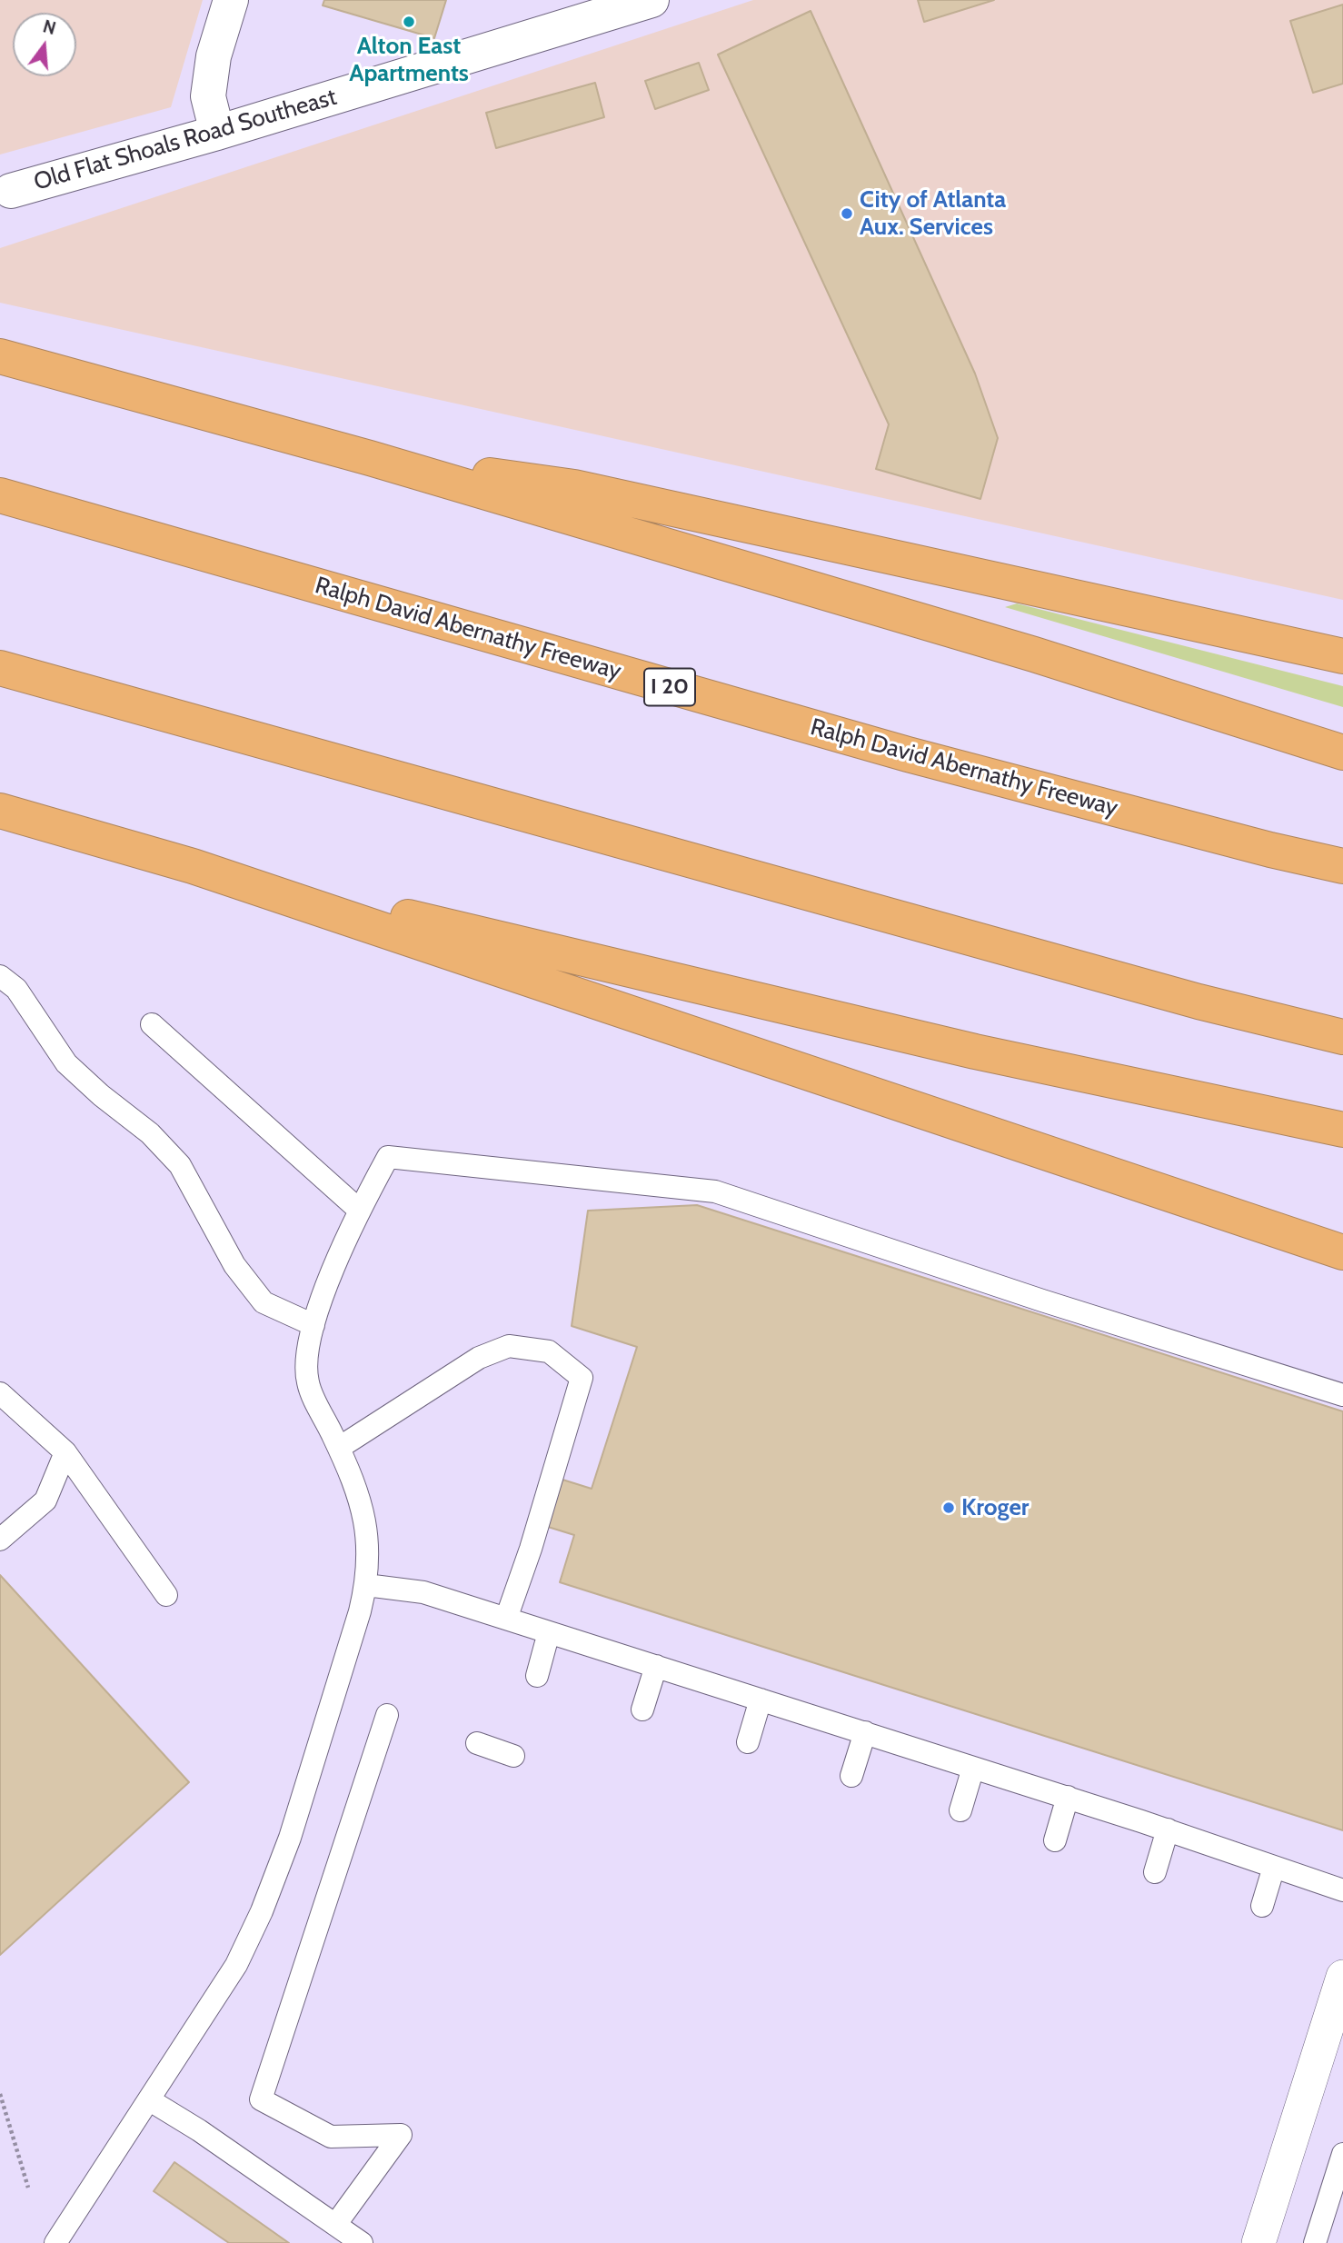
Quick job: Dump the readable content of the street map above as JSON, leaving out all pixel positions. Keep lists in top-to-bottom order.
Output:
{
  "streets": {
    "highway": ["Ralph David Abernathy Freeway", "I 20"],
    "street": ["Old Flat Shoals Road Southeast"]
  },
  "places": ["Alton East Apartments", "City of Atlanta Aux. Services", "Kroger"],
  "north": "top"
}
